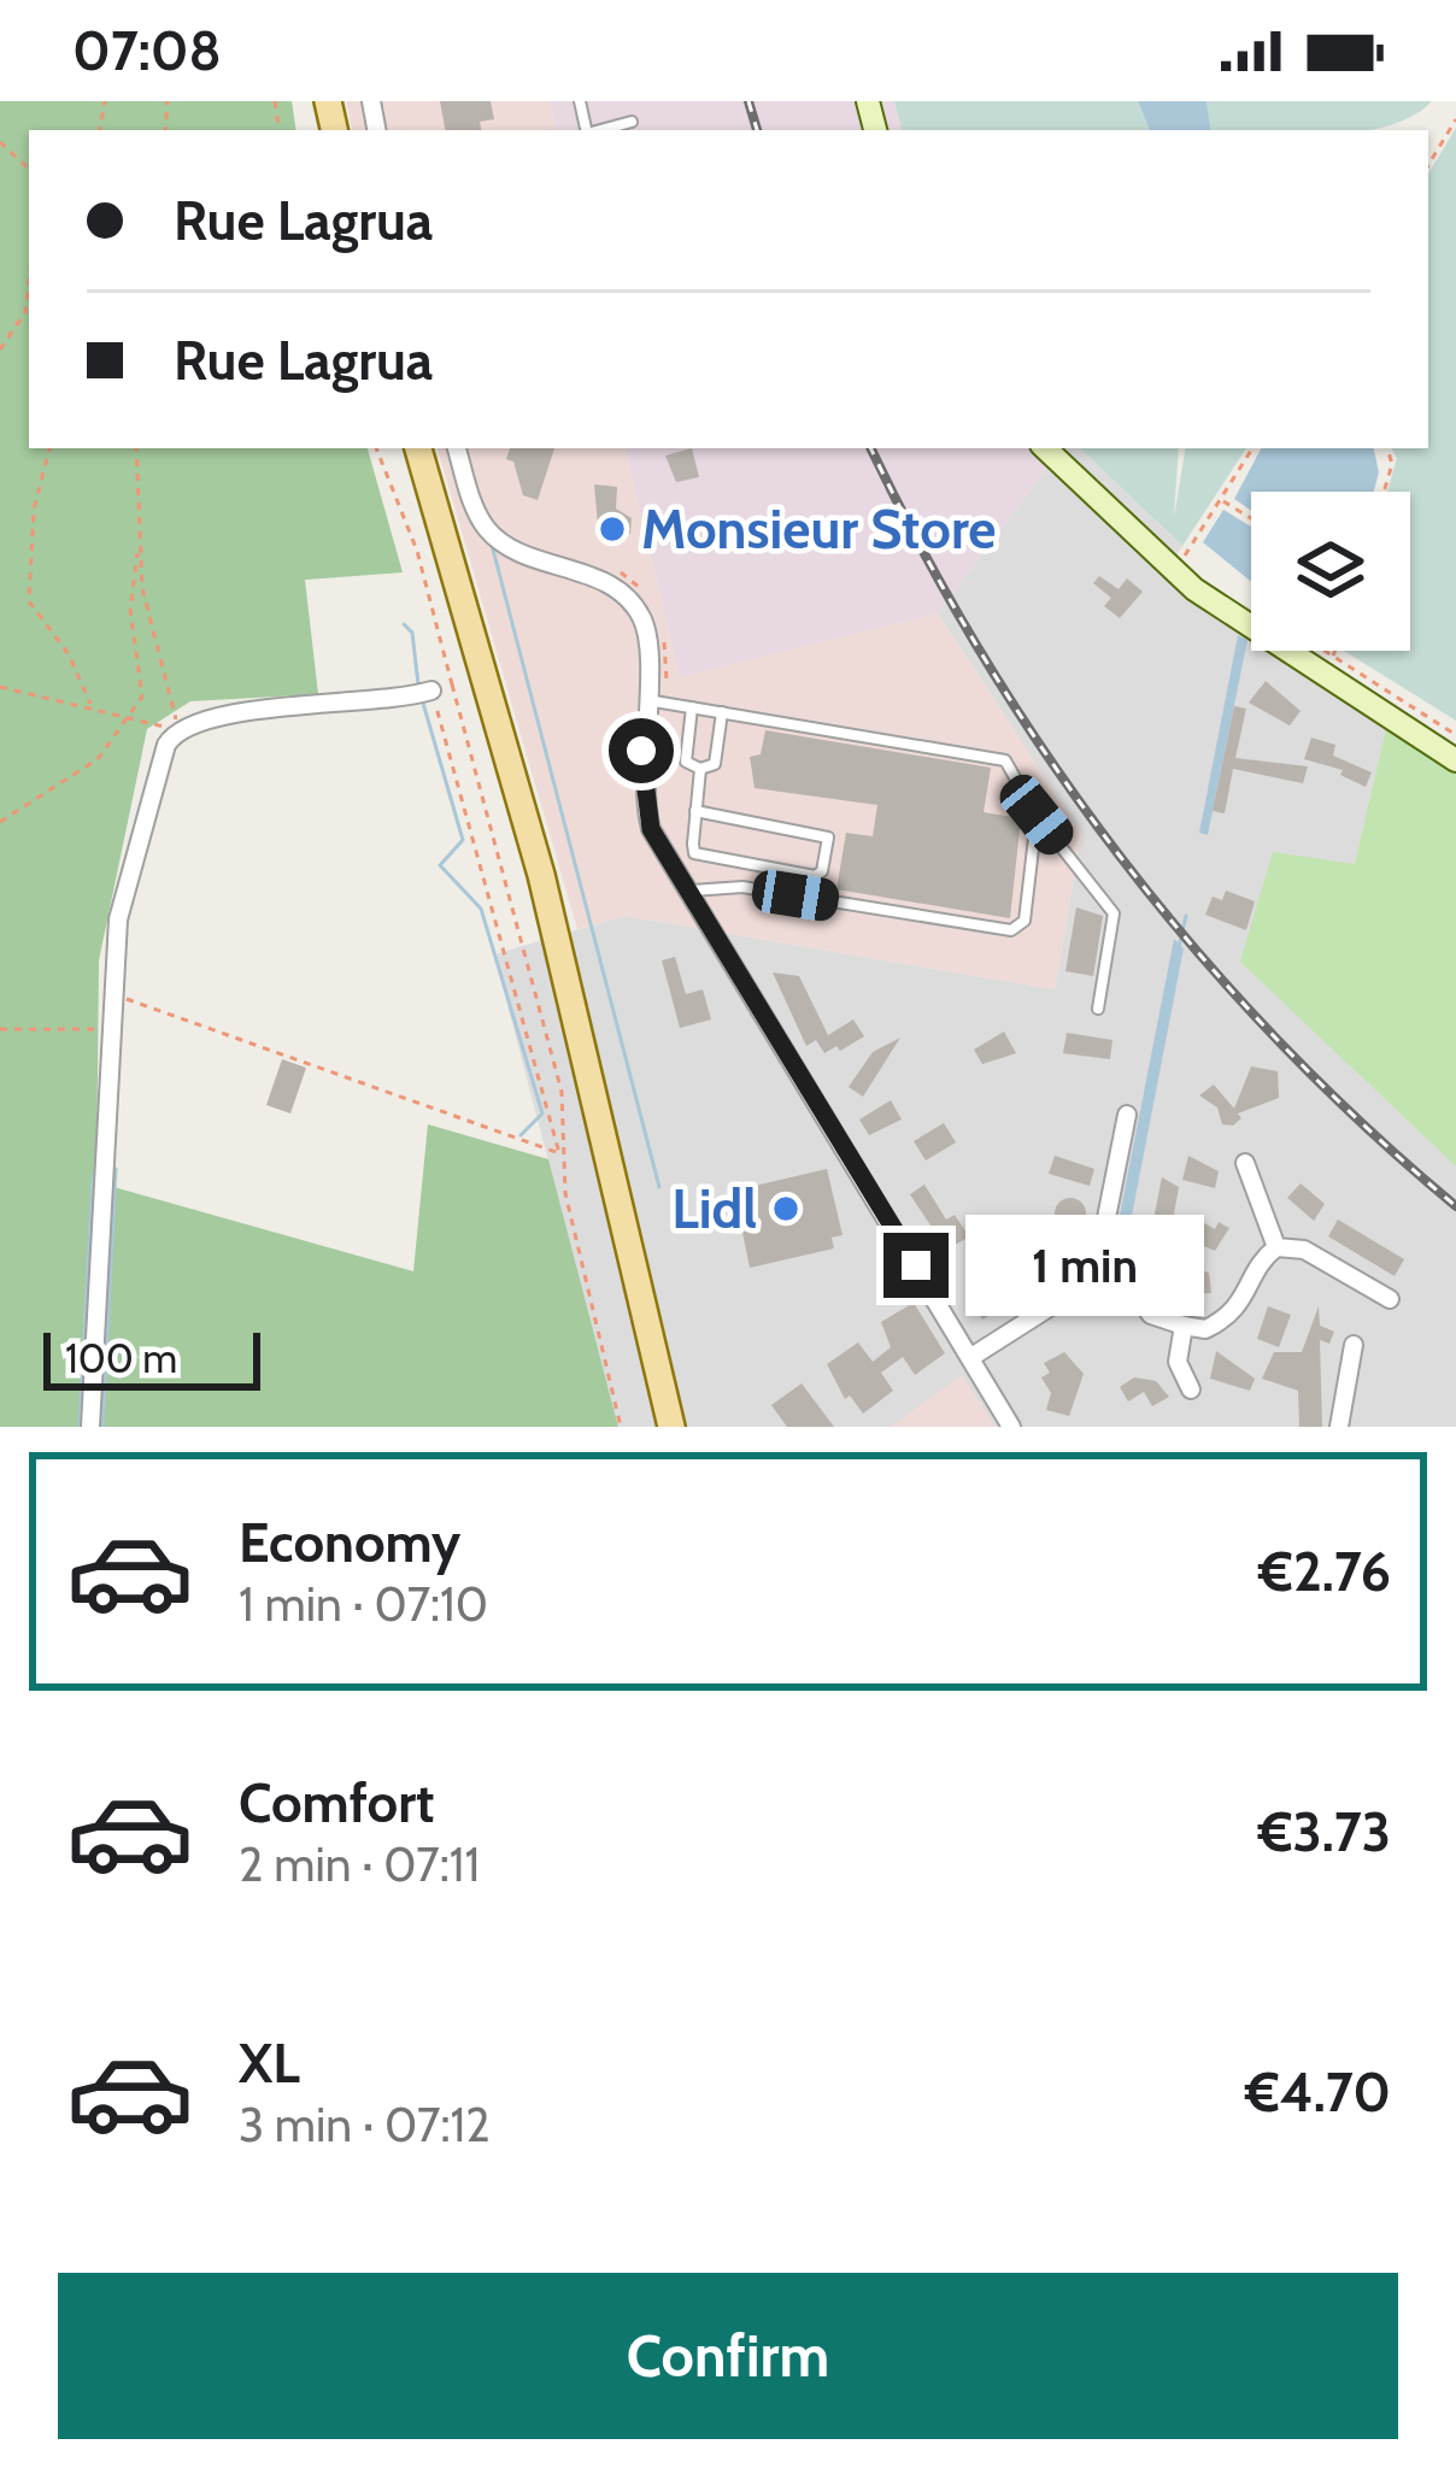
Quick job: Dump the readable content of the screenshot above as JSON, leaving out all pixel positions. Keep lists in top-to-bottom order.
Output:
{
  "places": ["Monsieur Store", "Lidl"],
  "scale_bar": "100 m",
  "page": {
    "status": "07:08",
    "banner": ["Rue Lagrua", "Rue Lagrua"],
    "bubble": "1 min",
    "scale": "100 m",
    "list": [
      {
        "name": "Economy",
        "note": "1 min · 07:10",
        "value": "€2.76"
      },
      {
        "name": "Comfort",
        "note": "2 min · 07:11",
        "value": "€3.73"
      },
      {
        "name": "XL",
        "note": "3 min · 07:12",
        "value": "€4.70"
      }
    ],
    "buttons": "Confirm"
  }
}
